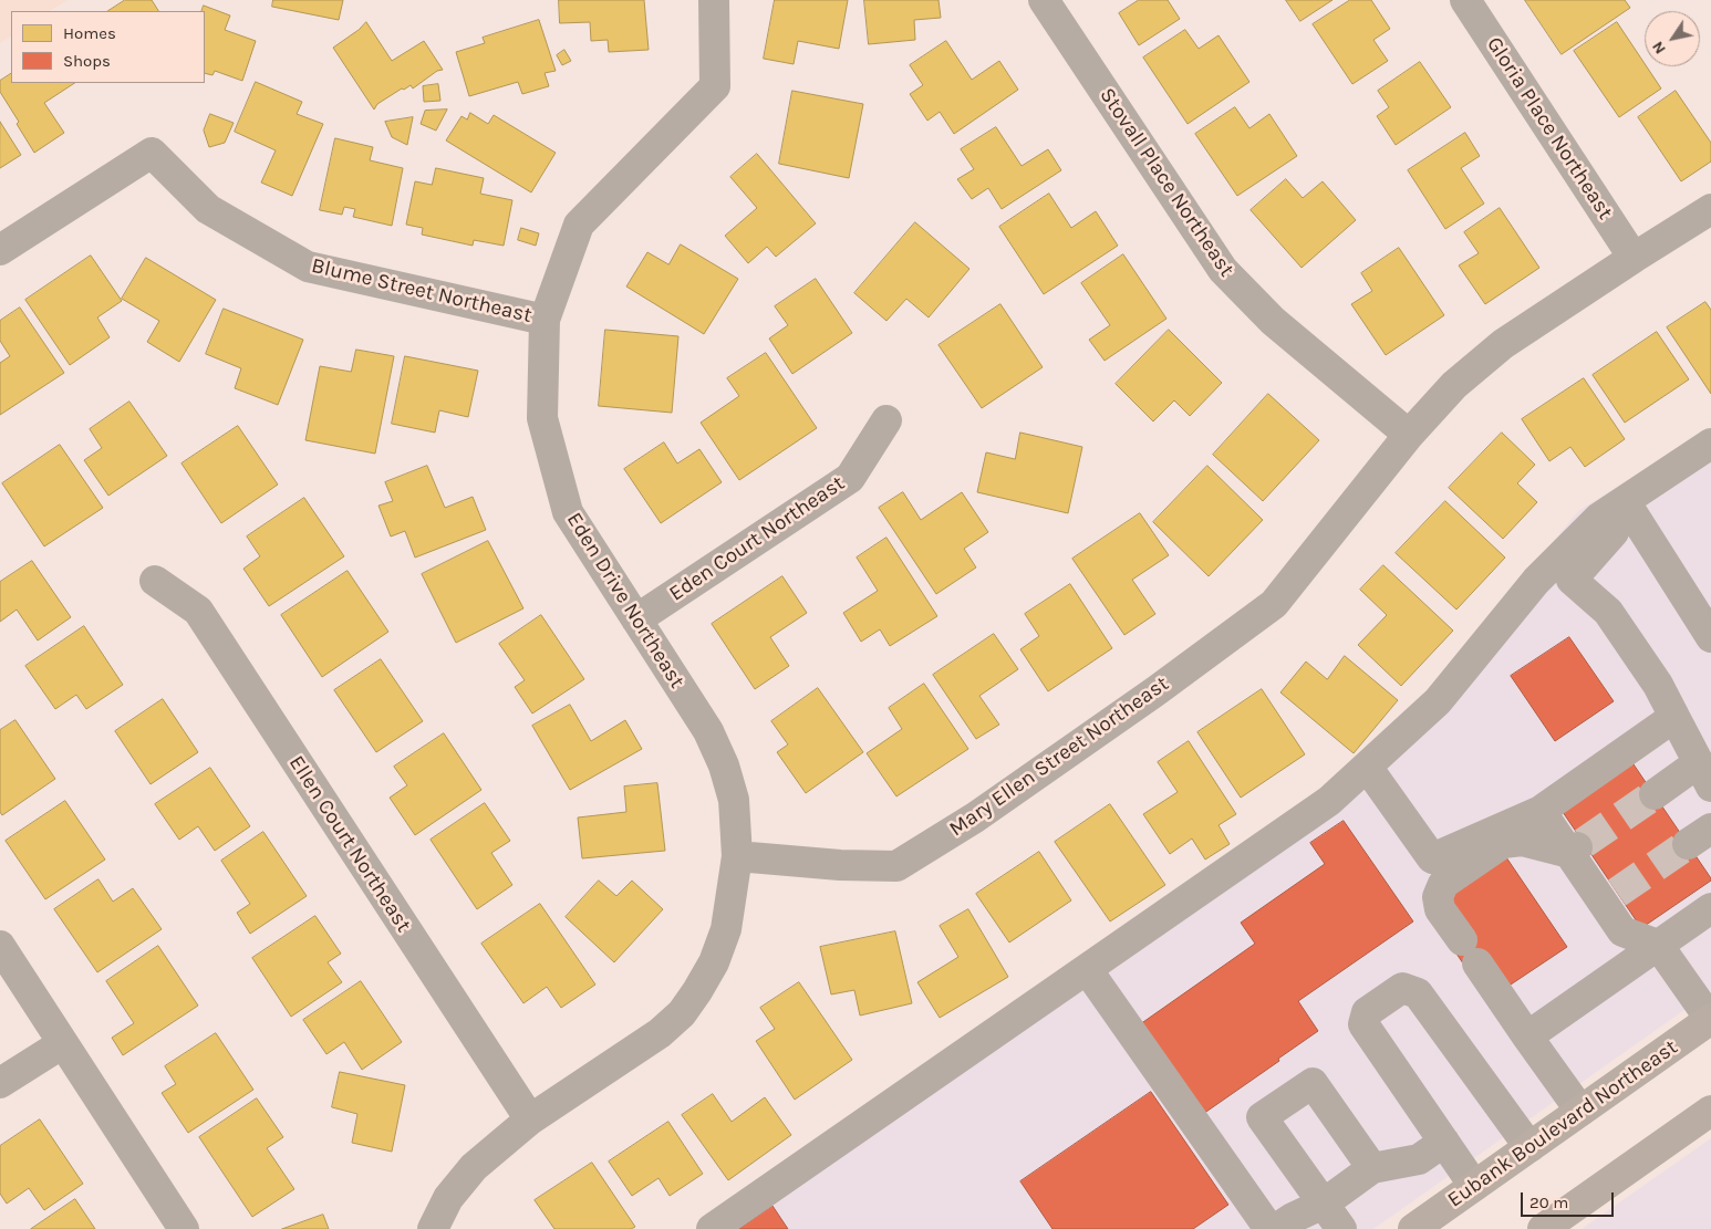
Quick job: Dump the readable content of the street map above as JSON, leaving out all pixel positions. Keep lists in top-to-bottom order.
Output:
{
  "streets": {
    "main road": ["Eubank Boulevard Northeast"],
    "street": [
      "Gloria Place Northeast",
      "Stovall Place Northeast",
      "Blume Street Northeast",
      "Eden Court Northeast",
      "Eden Drive Northeast",
      "Mary Ellen Street Northeast",
      "Ellen Court Northeast"
    ]
  },
  "crossings": [
    ["Gloria Place Northeast", "Mary Ellen Street Northeast"],
    ["Stovall Place Northeast", "Mary Ellen Street Northeast"],
    ["Blume Street Northeast", "Eden Drive Northeast"],
    ["Eden Court Northeast", "Eden Drive Northeast"],
    ["Eden Drive Northeast", "Mary Ellen Street Northeast"]
  ],
  "legend": ["Homes", "Shops"],
  "scale_bar": "20 m",
  "north": "bottom left"
}
